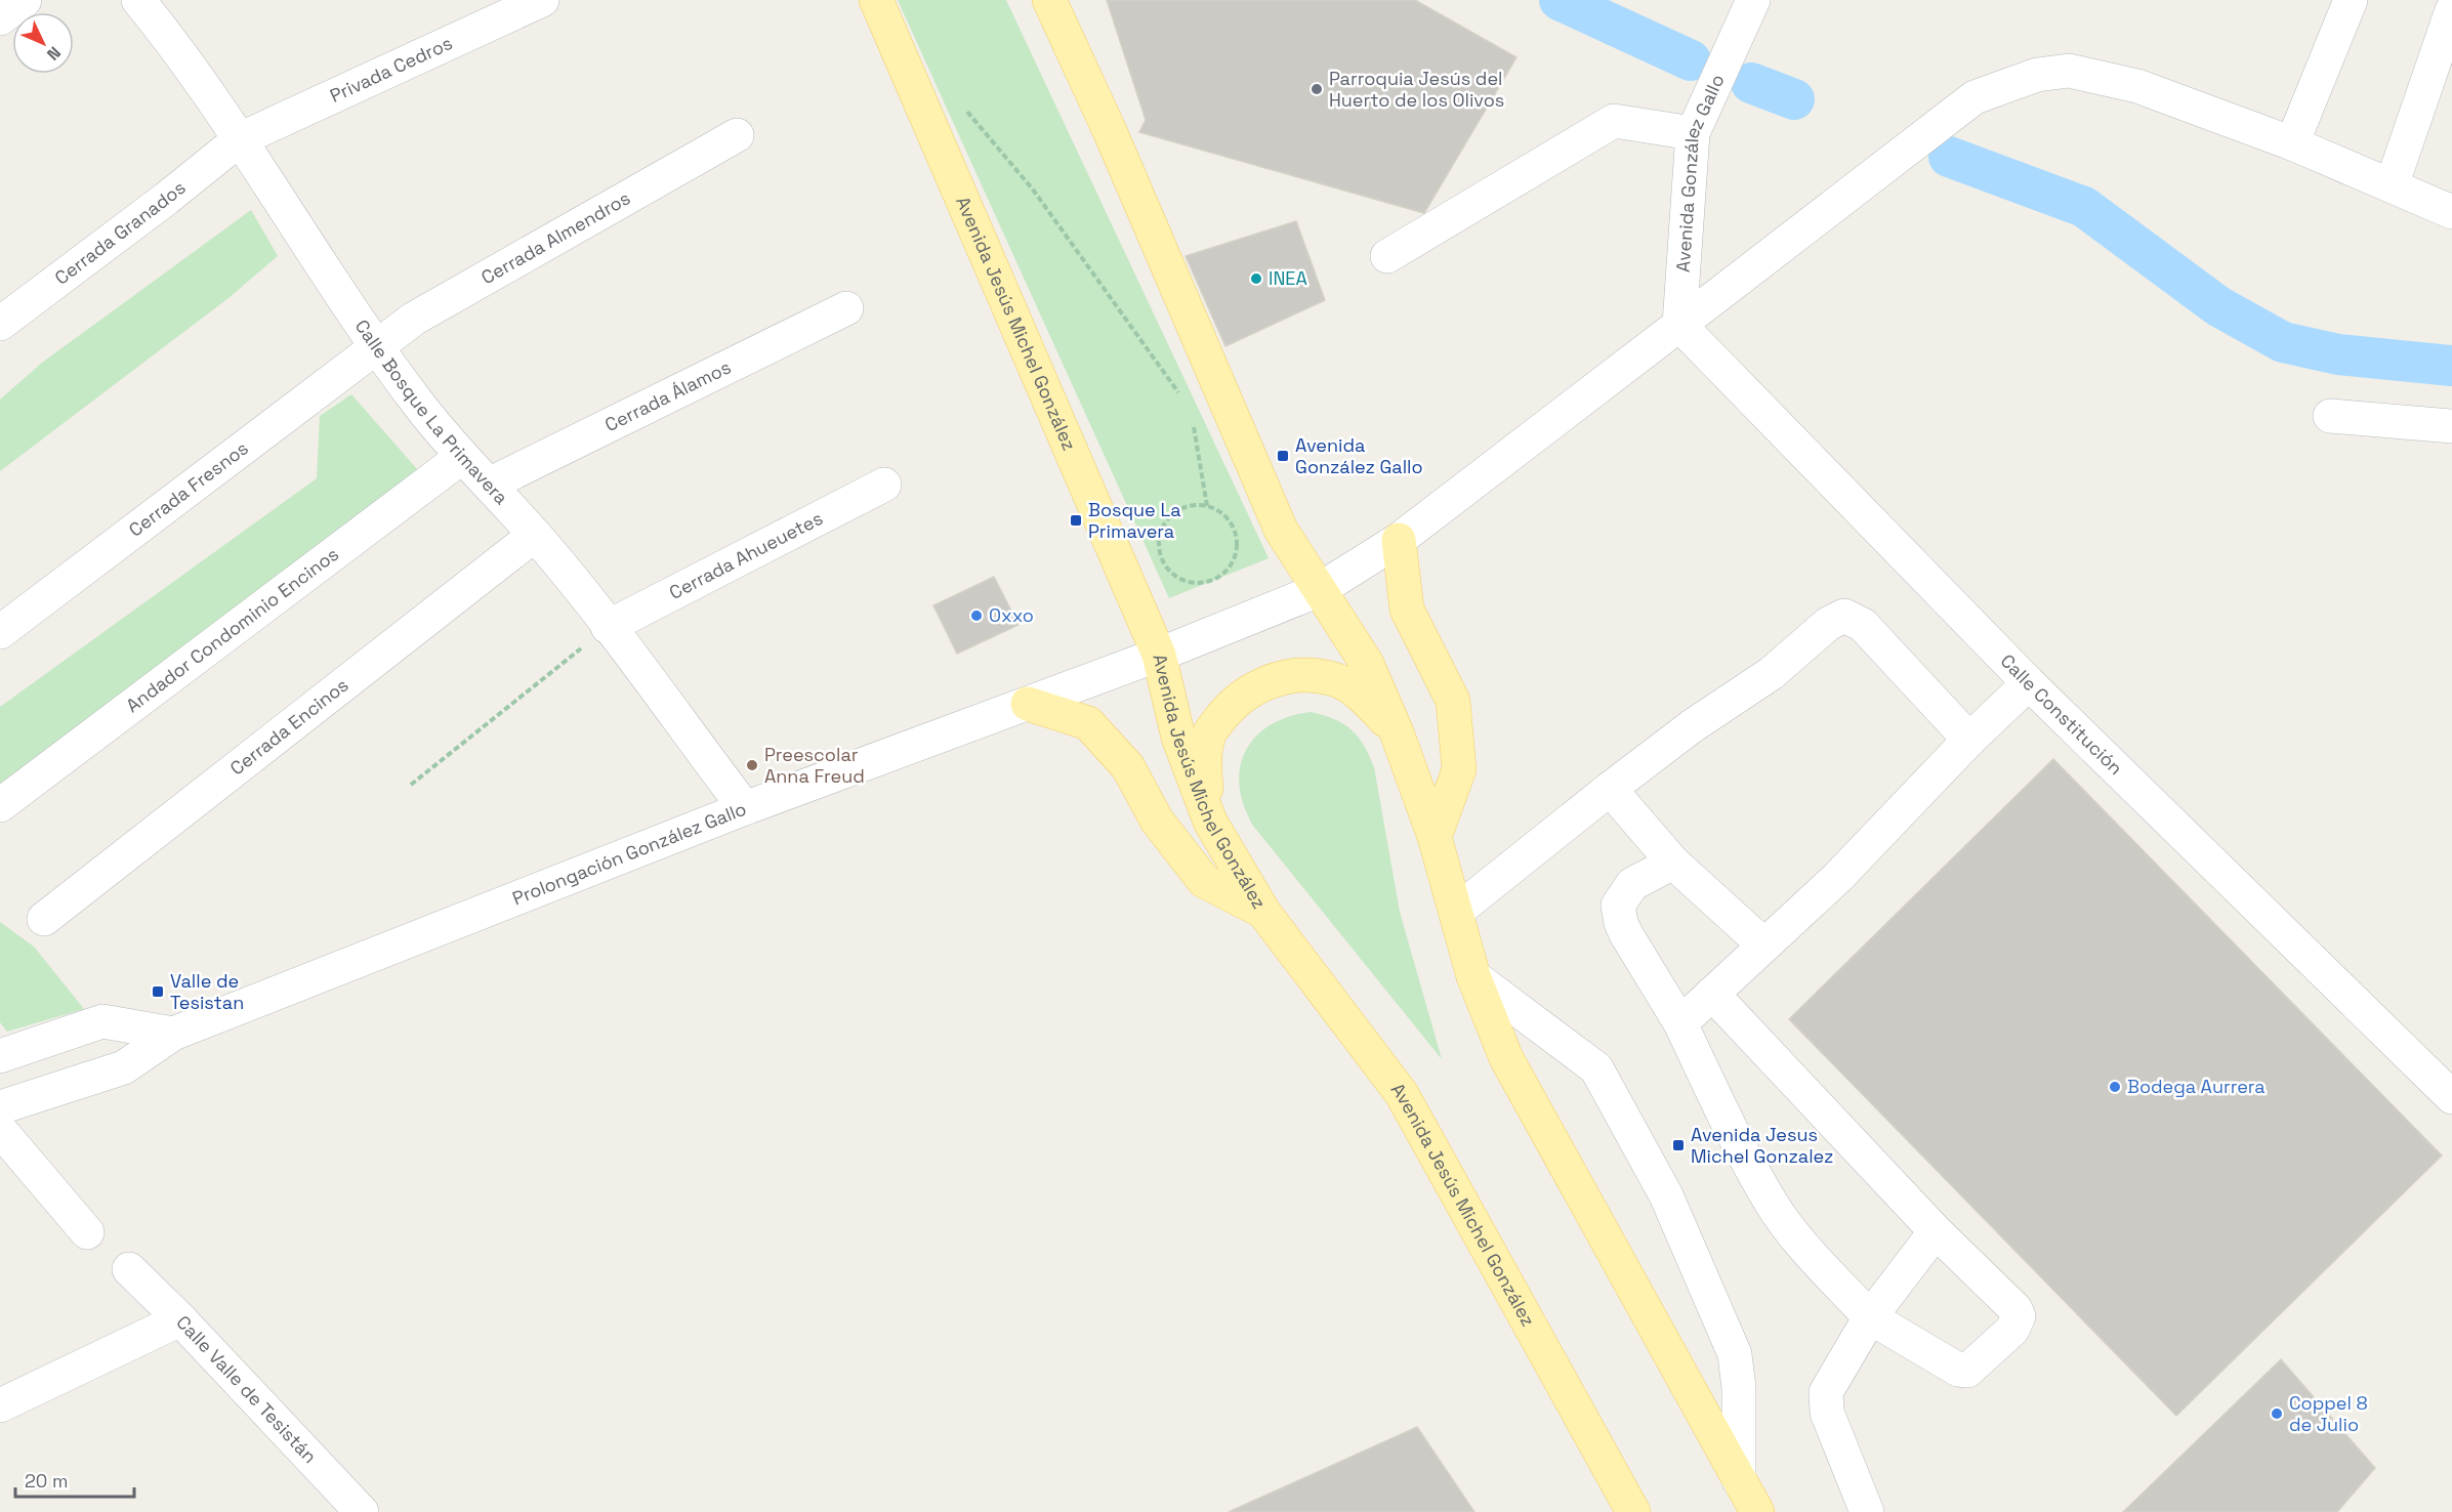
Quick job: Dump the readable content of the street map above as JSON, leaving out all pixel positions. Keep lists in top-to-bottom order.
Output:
{
  "streets": {
    "main road": ["Avenida Jesús Michel González"],
    "street": [
      "Privada Cedros",
      "Avenida González Gallo",
      "Cerrada Granados",
      "Cerrada Almendros",
      "Cerrada Álamos",
      "Calle Bosque La Primavera",
      "Cerrada Fresnos",
      "Cerrada Ahueuetes",
      "Andador Condominio Encinos",
      "Calle Constitución",
      "Cerrada Encinos",
      "Prolongación González Gallo",
      "Calle Valle de Tesistán"
    ]
  },
  "crossings": [
    ["Privada Cedros", "Cerrada Granados"],
    ["Privada Cedros", "Calle Bosque La Primavera"],
    ["Avenida González Gallo", "Calle Constitución"],
    ["Cerrada Granados", "Calle Bosque La Primavera"],
    ["Cerrada Almendros", "Calle Bosque La Primavera"],
    ["Cerrada Almendros", "Cerrada Fresnos"],
    ["Avenida Jesús Michel González", "Prolongación González Gallo"],
    ["Cerrada Álamos", "Calle Bosque La Primavera"],
    ["Calle Bosque La Primavera", "Cerrada Fresnos"],
    ["Calle Bosque La Primavera", "Cerrada Ahueuetes"],
    ["Calle Bosque La Primavera", "Andador Condominio Encinos"],
    ["Calle Bosque La Primavera", "Cerrada Encinos"],
    ["Calle Bosque La Primavera", "Prolongación González Gallo"]
  ],
  "places": {
    "other": [
      "Parroquia Jesús del Huerto de los Olivos",
      "INEA",
      "Oxxo",
      "Preescolar Anna Freud",
      "Bodega Aurrera",
      "Coppel 8 de Julio"
    ],
    "transit": [
      "Avenida González Gallo",
      "Bosque La Primavera",
      "Valle de Tesistan",
      "Avenida Jesus Michel Gonzalez"
    ]
  },
  "scale_bar": "20 m",
  "north": "bottom right"
}
